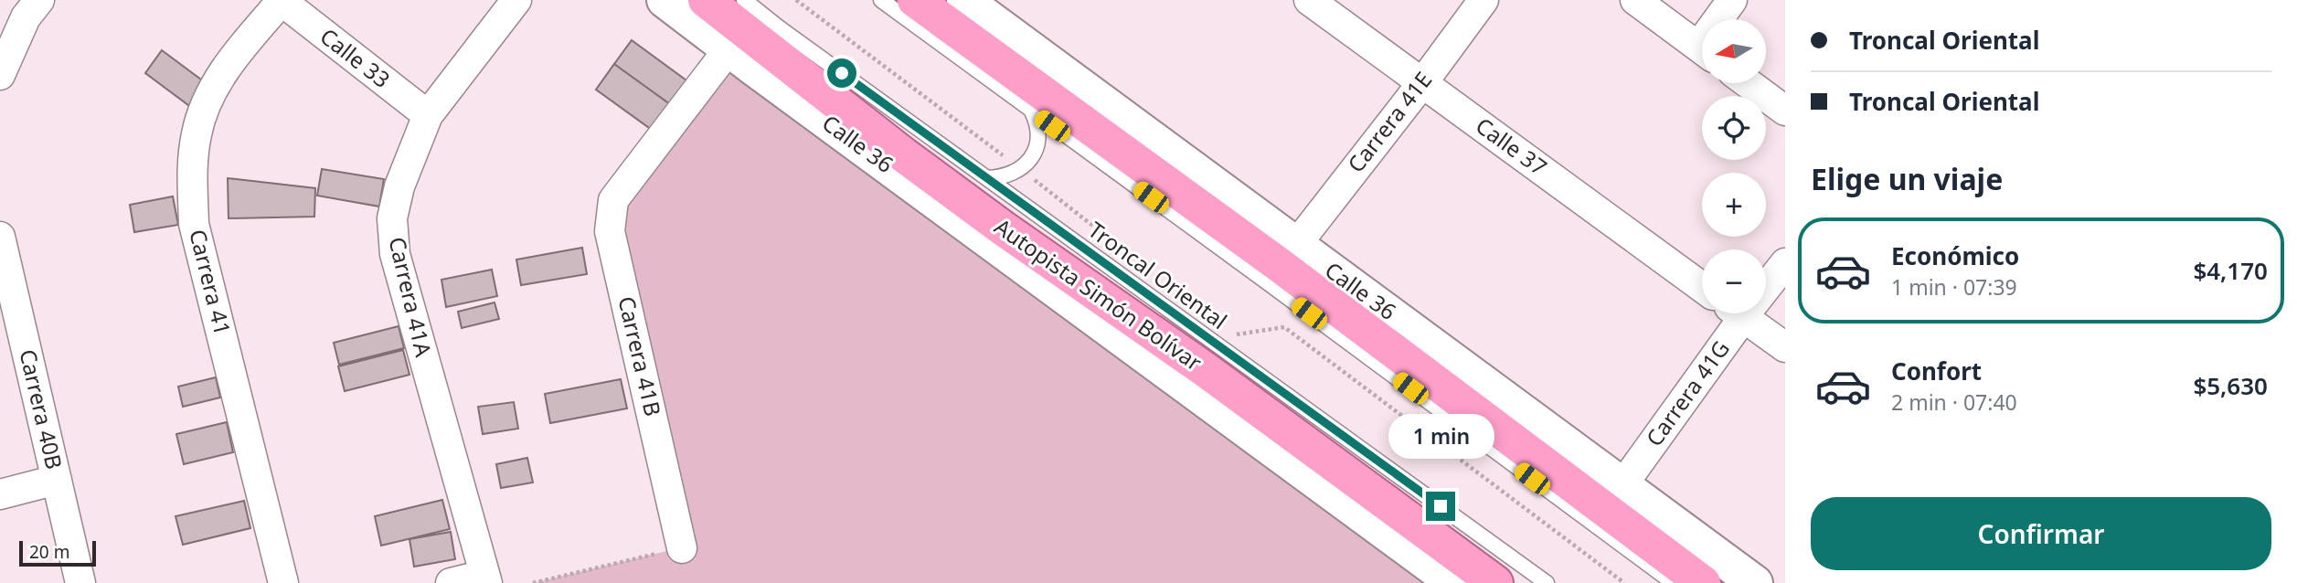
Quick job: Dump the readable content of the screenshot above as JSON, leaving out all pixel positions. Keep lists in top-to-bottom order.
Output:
{
  "streets": {
    "highway": ["Autopista Simón Bolívar"],
    "street": [
      "Calle 33",
      "Carrera 41E",
      "Calle 36",
      "Calle 37",
      "Carrera 41",
      "Carrera 41A",
      "Carrera 41B",
      "Carrera 41G",
      "Carrera 40B"
    ],
    "lane": ["Troncal Oriental"]
  },
  "crossings": [
    ["Calle 33", "Carrera 41"],
    ["Calle 33", "Carrera 41A"],
    ["Carrera 41E", "Calle 36"],
    ["Carrera 41E", "Calle 37"],
    ["Calle 36", "Carrera 41B"],
    ["Calle 36", "Carrera 41G"]
  ],
  "scale_bar": "20 m",
  "north": "left",
  "page": {
    "banner": ["Troncal Oriental", "Troncal Oriental"],
    "map_buttons": ["+", "−"],
    "heading": "Elige un viaje",
    "list": [
      {
        "name": "Económico",
        "note": "1 min · 07:39",
        "value": "$4,170"
      },
      {
        "name": "Confort",
        "note": "2 min · 07:40",
        "value": "$5,630"
      }
    ],
    "bubble": "1 min",
    "buttons": "Confirmar",
    "scale": "20 m"
  }
}
